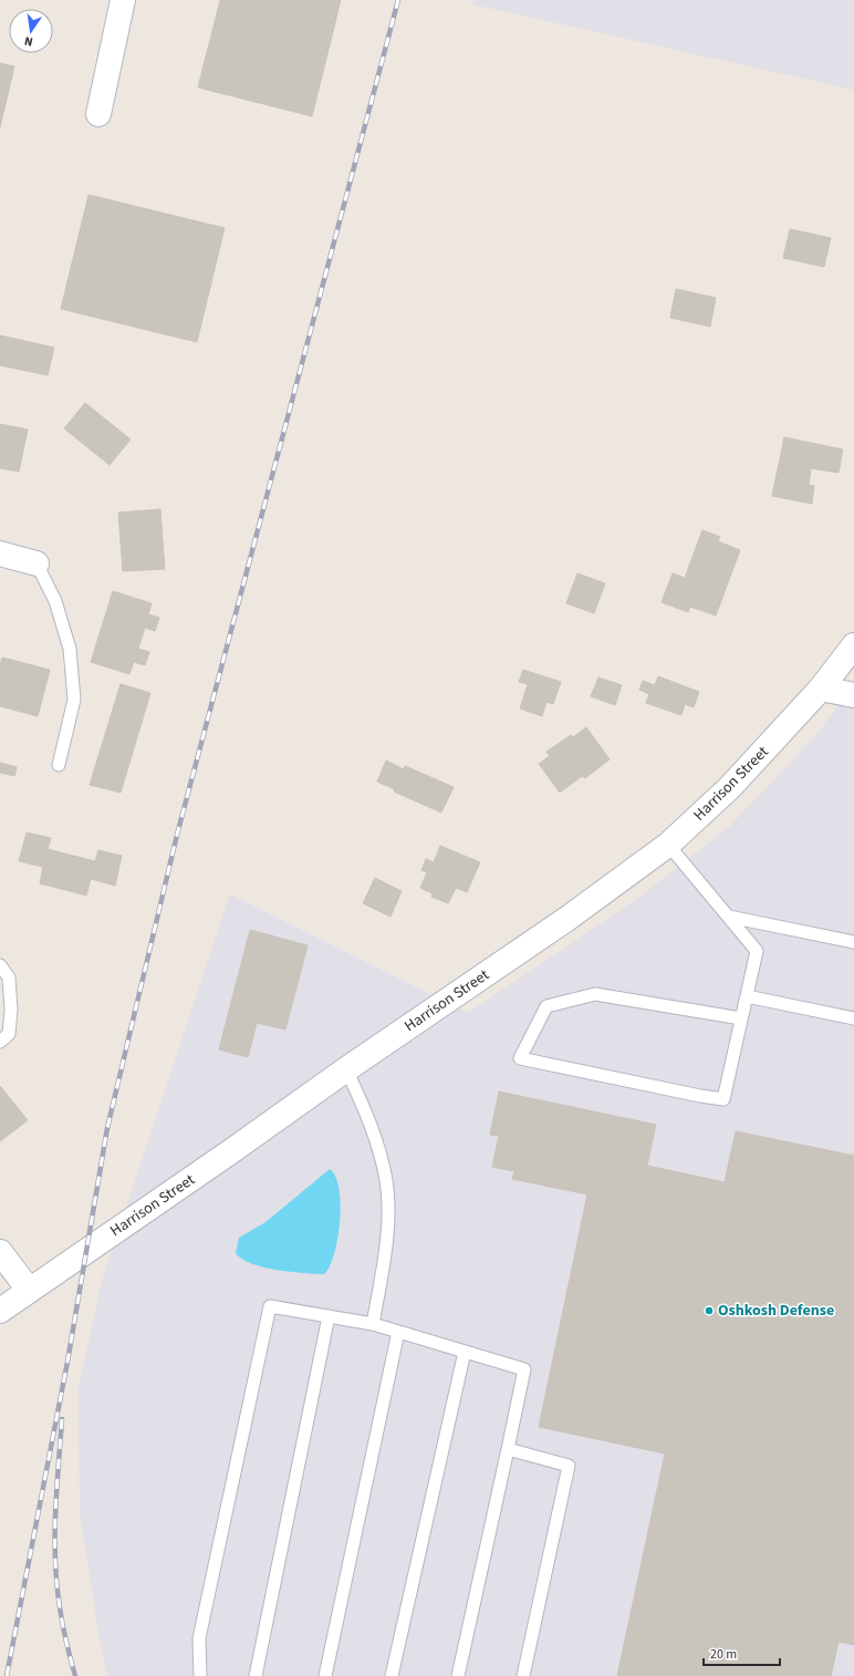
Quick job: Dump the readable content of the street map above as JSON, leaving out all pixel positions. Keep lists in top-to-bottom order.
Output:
{
  "streets": {
    "street": ["Harrison Street"]
  },
  "places": ["Oshkosh Defense"],
  "scale_bar": "20 m",
  "north": "bottom"
}
